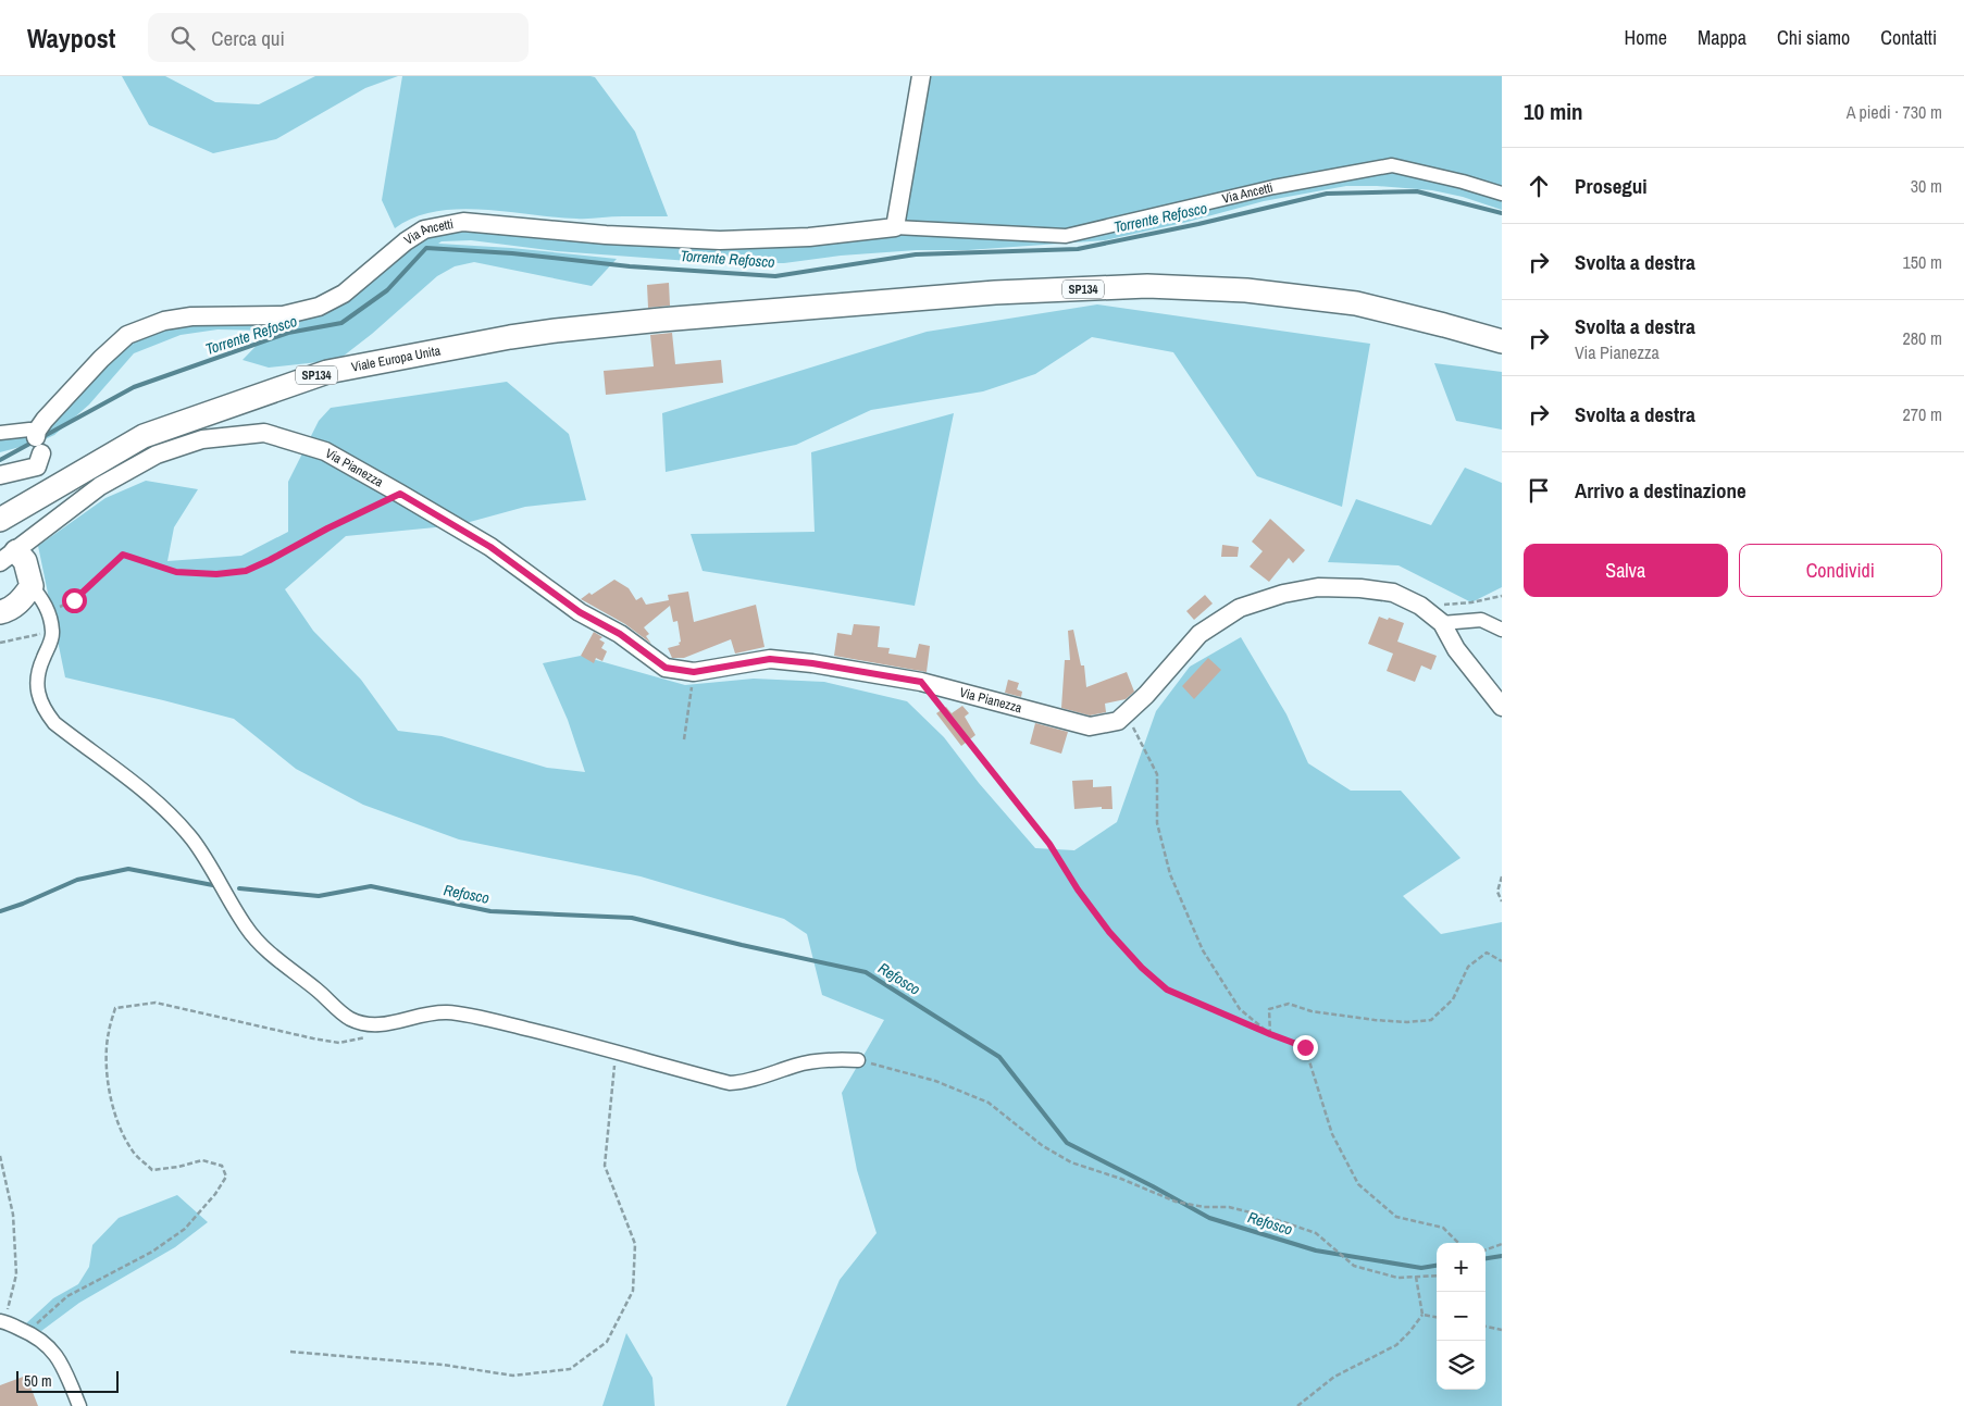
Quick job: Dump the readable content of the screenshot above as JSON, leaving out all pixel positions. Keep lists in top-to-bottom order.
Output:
{
  "streets": {
    "highway": ["SP134", "Viale Europa Unita"],
    "street": ["Via Ancetti", "Via Pianezza"]
  },
  "water": ["Torrente Refosco", "Refosco"],
  "scale_bar": "50 m",
  "page": {
    "header": "Waypost",
    "search": "Cerca qui",
    "nav": [
      "Home",
      "Mappa",
      "Chi siamo",
      "Contatti"
    ],
    "heading": ["10 min", "A piedi · 730 m"],
    "list": [
      ["Prosegui", "30 m"],
      ["Svolta a destra", "150 m"],
      ["Svolta a destra", "Via Pianezza", "280 m"],
      ["Svolta a destra", "270 m"],
      "Arrivo a destinazione"
    ],
    "buttons": ["Salva", "Condividi"],
    "map_buttons": ["+", "−"],
    "scale": "50 m"
  }
}
